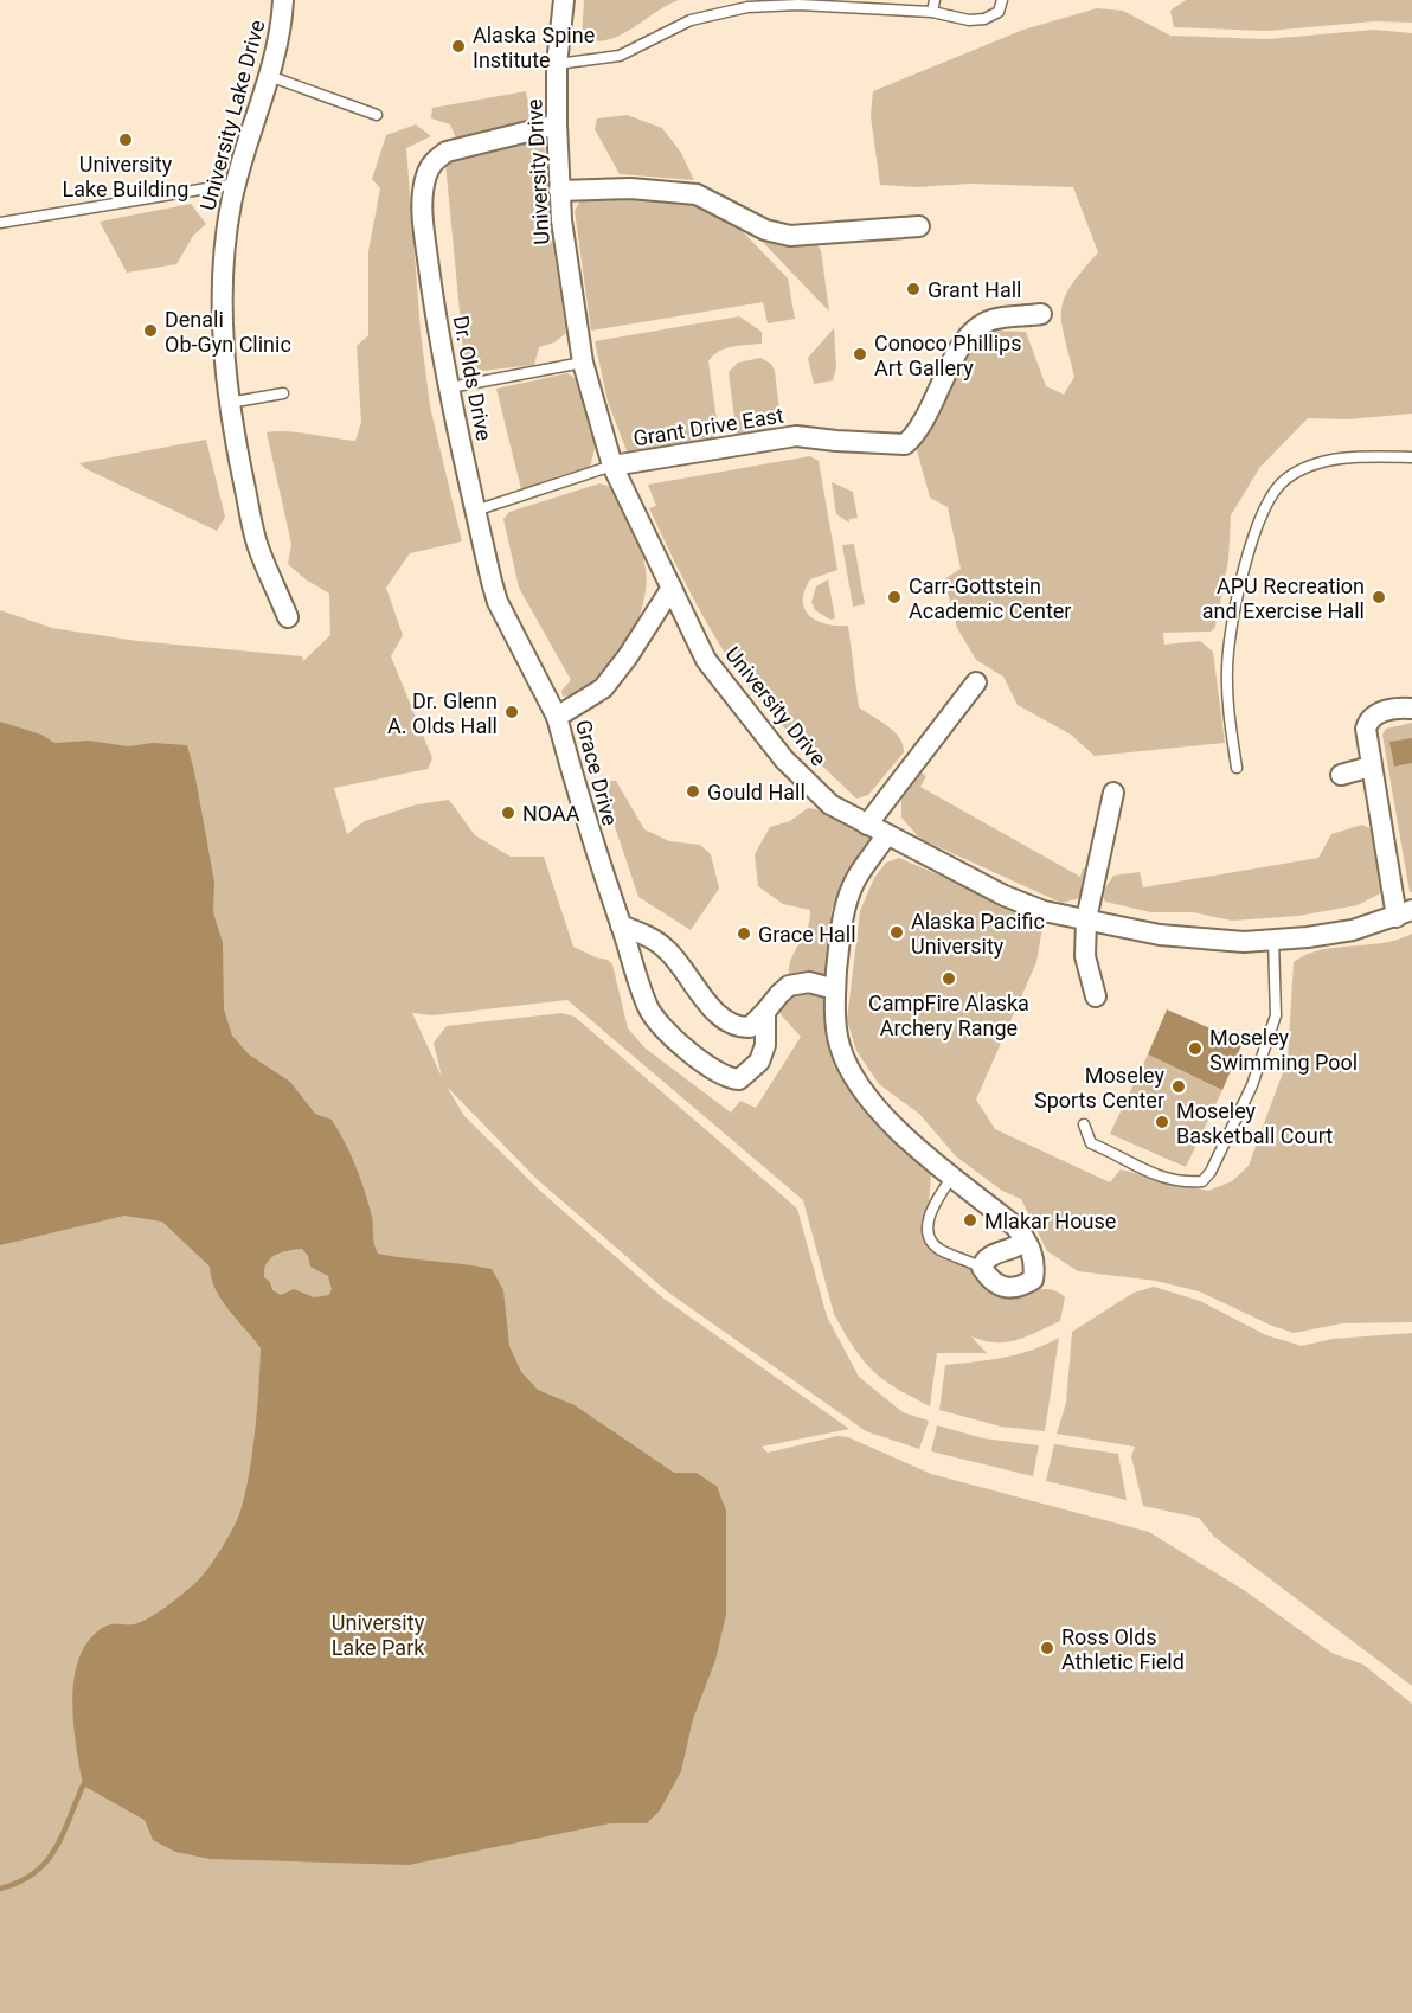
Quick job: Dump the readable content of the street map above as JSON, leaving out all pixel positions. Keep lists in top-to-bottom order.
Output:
{
  "streets": {
    "street": [
      "University Lake Drive",
      "University Drive",
      "Dr. Olds Drive",
      "Grant Drive East",
      "Grace Drive"
    ]
  },
  "crossings": [
    ["University Drive", "Dr. Olds Drive"],
    ["University Drive", "Grant Drive East"],
    ["University Drive", "Grace Drive"],
    ["Dr. Olds Drive", "Grace Drive"]
  ],
  "parks": ["University Lake Park"],
  "places": [
    "Alaska Spine Institute",
    "University Lake Building",
    "Grant Hall",
    "Denali Ob-Gyn Clinic",
    "Conoco Phillips Art Gallery",
    "Carr-Gottstein Academic Center",
    "APU Recreation and Exercise Hall",
    "Dr. Glenn A. Olds Hall",
    "Gould Hall",
    "NOAA",
    "Alaska Pacific University",
    "Grace Hall",
    "CampFire Alaska Archery Range",
    "Moseley Swimming Pool",
    "Moseley Sports Center",
    "Moseley Basketball Court",
    "Mlakar House",
    "Ross Olds Athletic Field"
  ]
}
